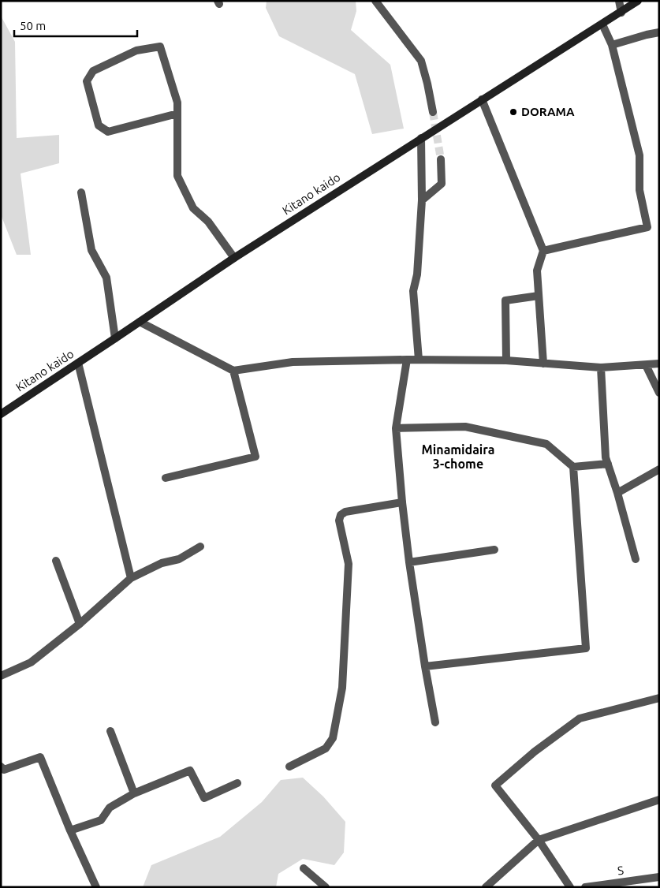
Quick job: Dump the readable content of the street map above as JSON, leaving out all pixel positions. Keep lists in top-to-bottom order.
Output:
{
  "streets": {
    "main road": ["Kitano kaido"],
    "street": ["S"]
  },
  "districts": ["Minamidaira 3-chome"],
  "places": ["DORAMA"],
  "scale_bar": "50 m"
}
